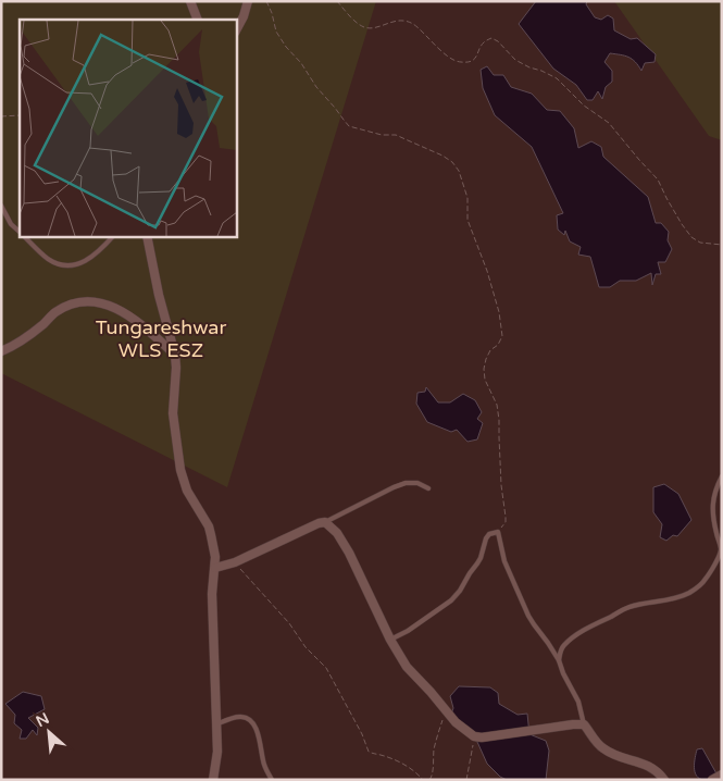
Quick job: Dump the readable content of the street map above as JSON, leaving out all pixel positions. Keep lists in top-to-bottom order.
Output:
{
  "parks": ["Tungareshwar WLS ESZ"],
  "north": "top left"
}
